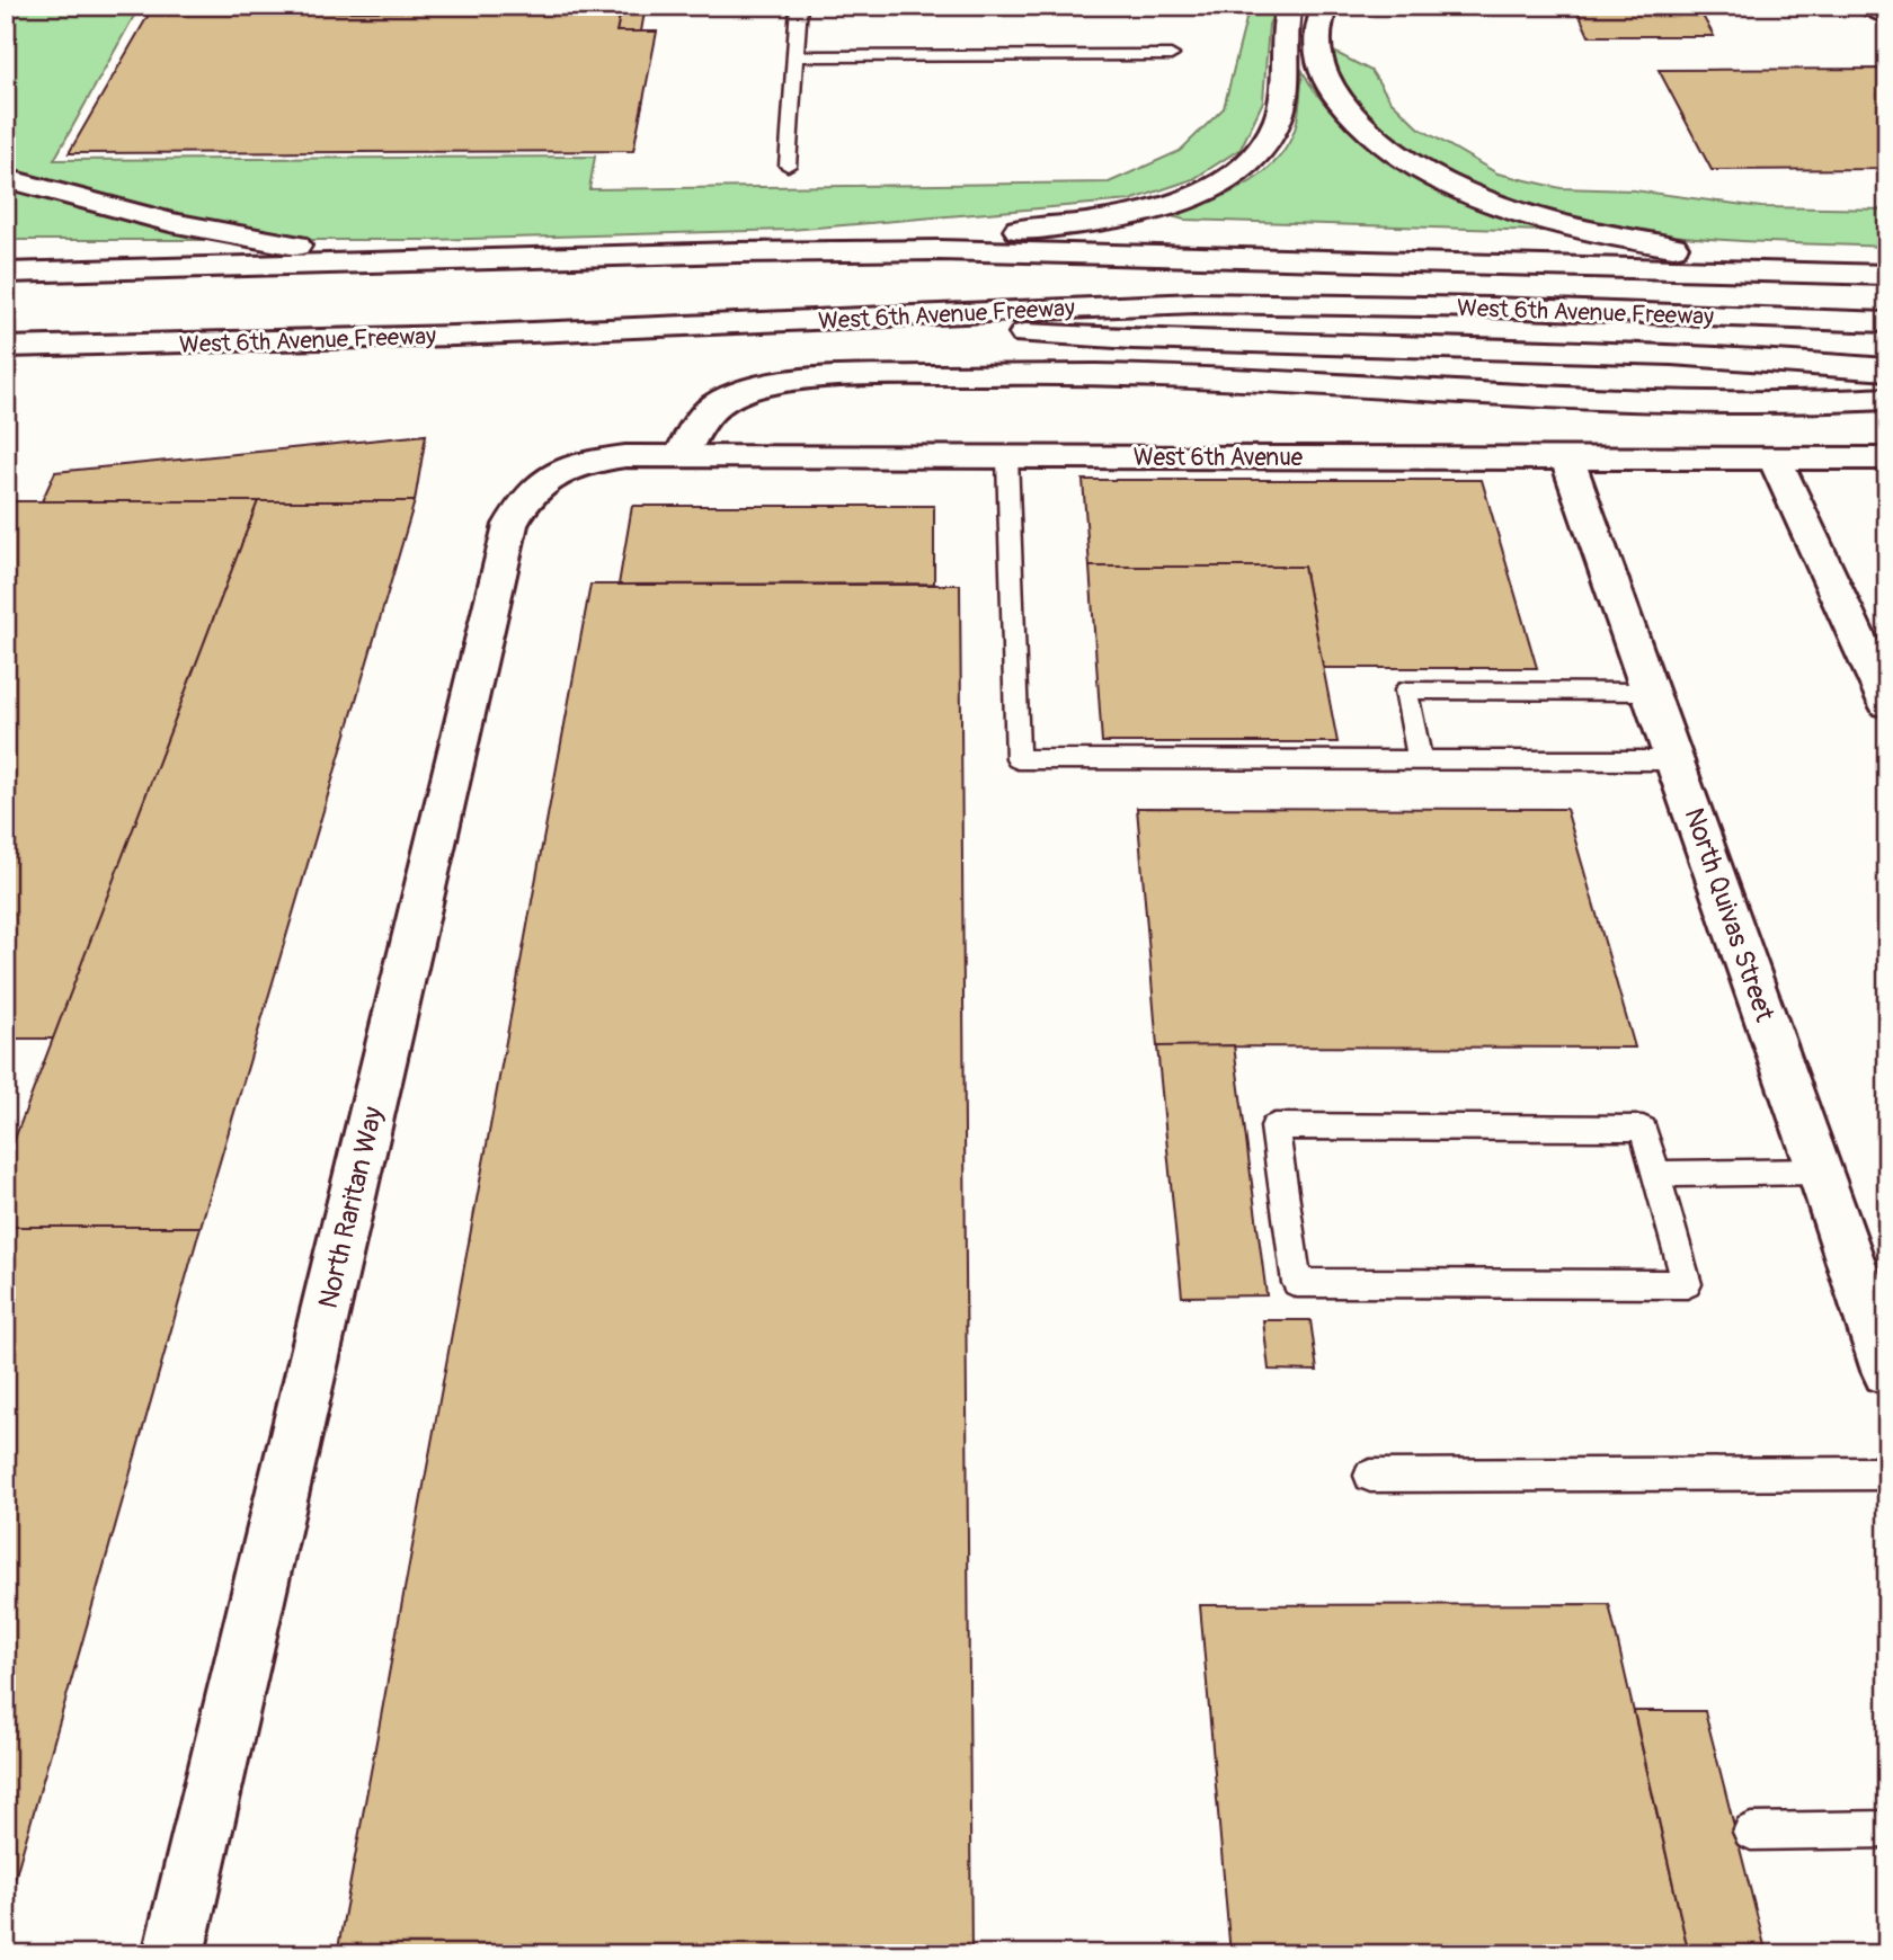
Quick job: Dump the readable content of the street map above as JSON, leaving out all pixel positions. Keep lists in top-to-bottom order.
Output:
{
  "streets": {
    "main road": [
      "West 6th Avenue Freeway",
      "West 6th Avenue",
      "North Quivas Street",
      "North Raritan Way"
    ]
  },
  "crossings": [
    ["West 6th Avenue", "North Quivas Street"],
    ["West 6th Avenue", "North Raritan Way"]
  ]
}
